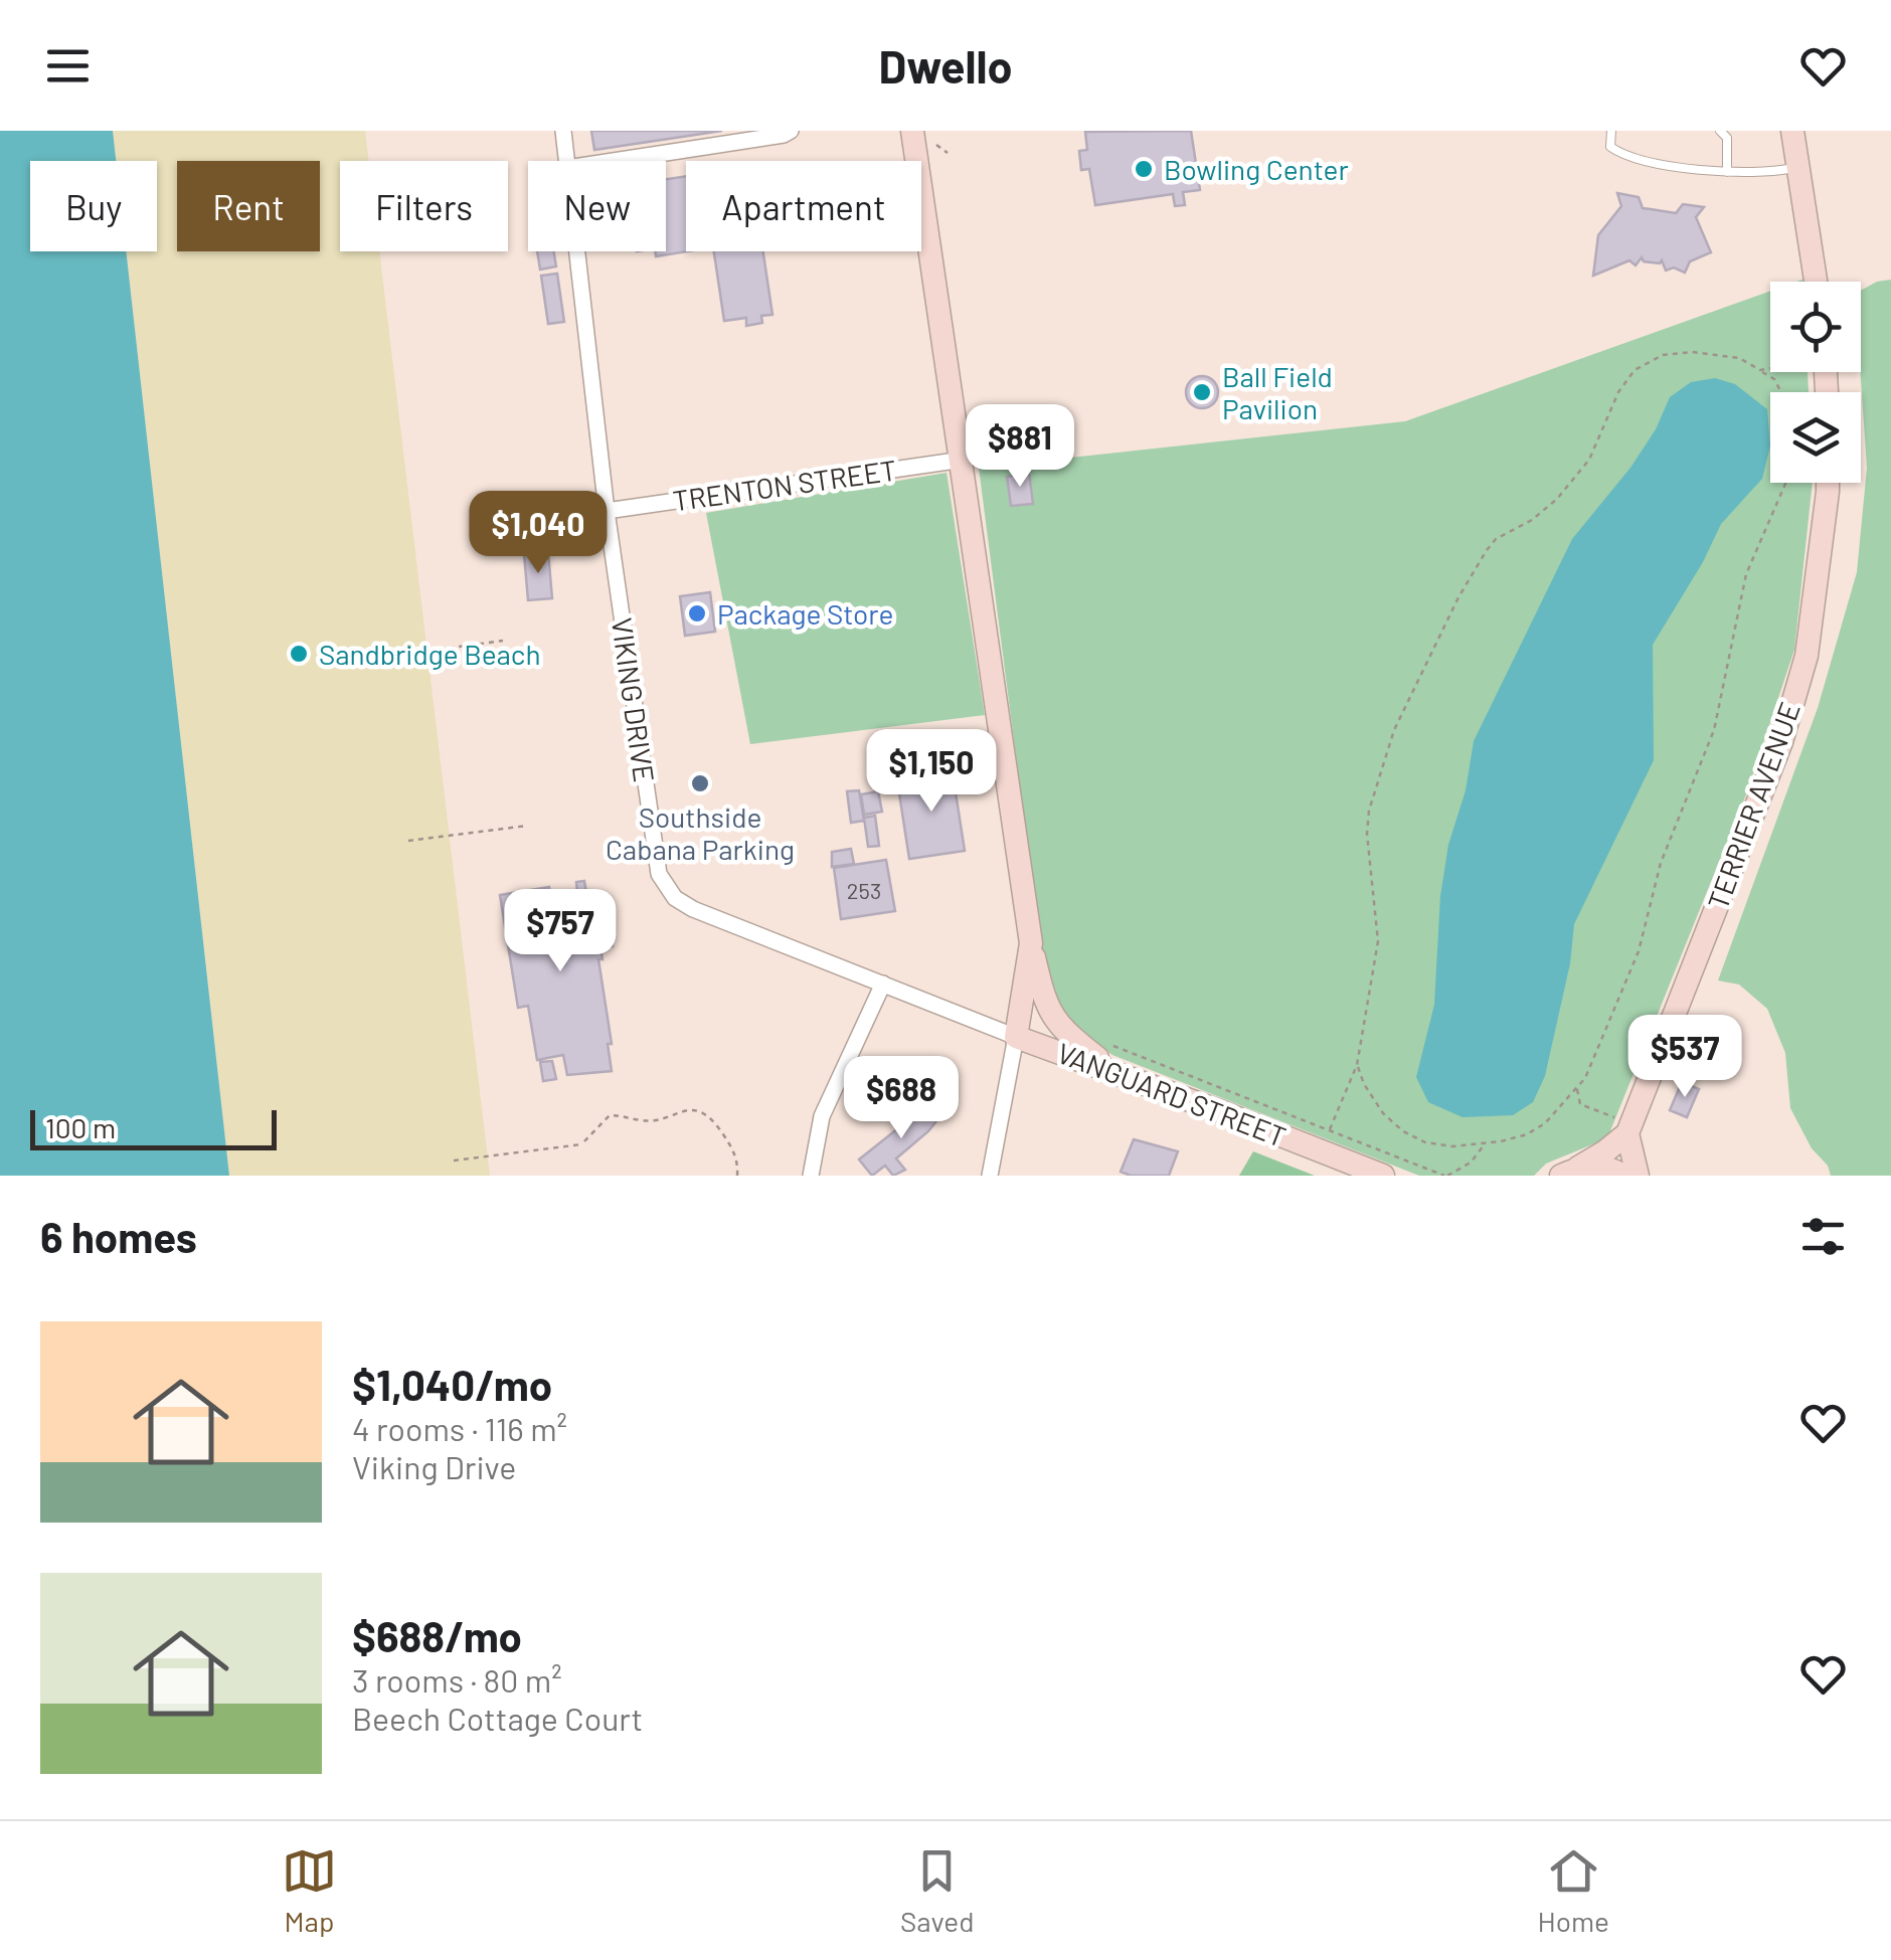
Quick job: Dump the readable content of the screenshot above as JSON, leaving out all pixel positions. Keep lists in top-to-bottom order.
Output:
{
  "streets": {
    "street": [
      "TRENTON STREET",
      "VIKING DRIVE",
      "TERRIER AVENUE",
      "VANGUARD STREET"
    ]
  },
  "crossings": [
    ["TRENTON STREET", "VIKING DRIVE"],
    ["VIKING DRIVE", "VANGUARD STREET"]
  ],
  "places": [
    "Bowling Center",
    "Ball Field Pavilion",
    "Package Store",
    "Sandbridge Beach",
    "Southside Cabana Parking"
  ],
  "house_numbers": ["253"],
  "scale_bar": "100 m",
  "page": {
    "header": "Dwello",
    "chip": [
      "Buy",
      "Rent",
      "Filters",
      "New",
      "Apartment"
    ],
    "price": [
      "$881",
      "$1,040",
      "$1,150",
      "$757",
      "$537",
      "$688"
    ],
    "scale": "100 m",
    "heading": "6 homes",
    "list": [
      {
        "name": "$1,040/mo",
        "note": "4 rooms · 116 m² · Viking Drive"
      },
      {
        "name": "$688/mo",
        "note": "3 rooms · 80 m² · Beech Cottage Court"
      }
    ],
    "tabs": ["Map", "Saved", "Home"]
  }
}
